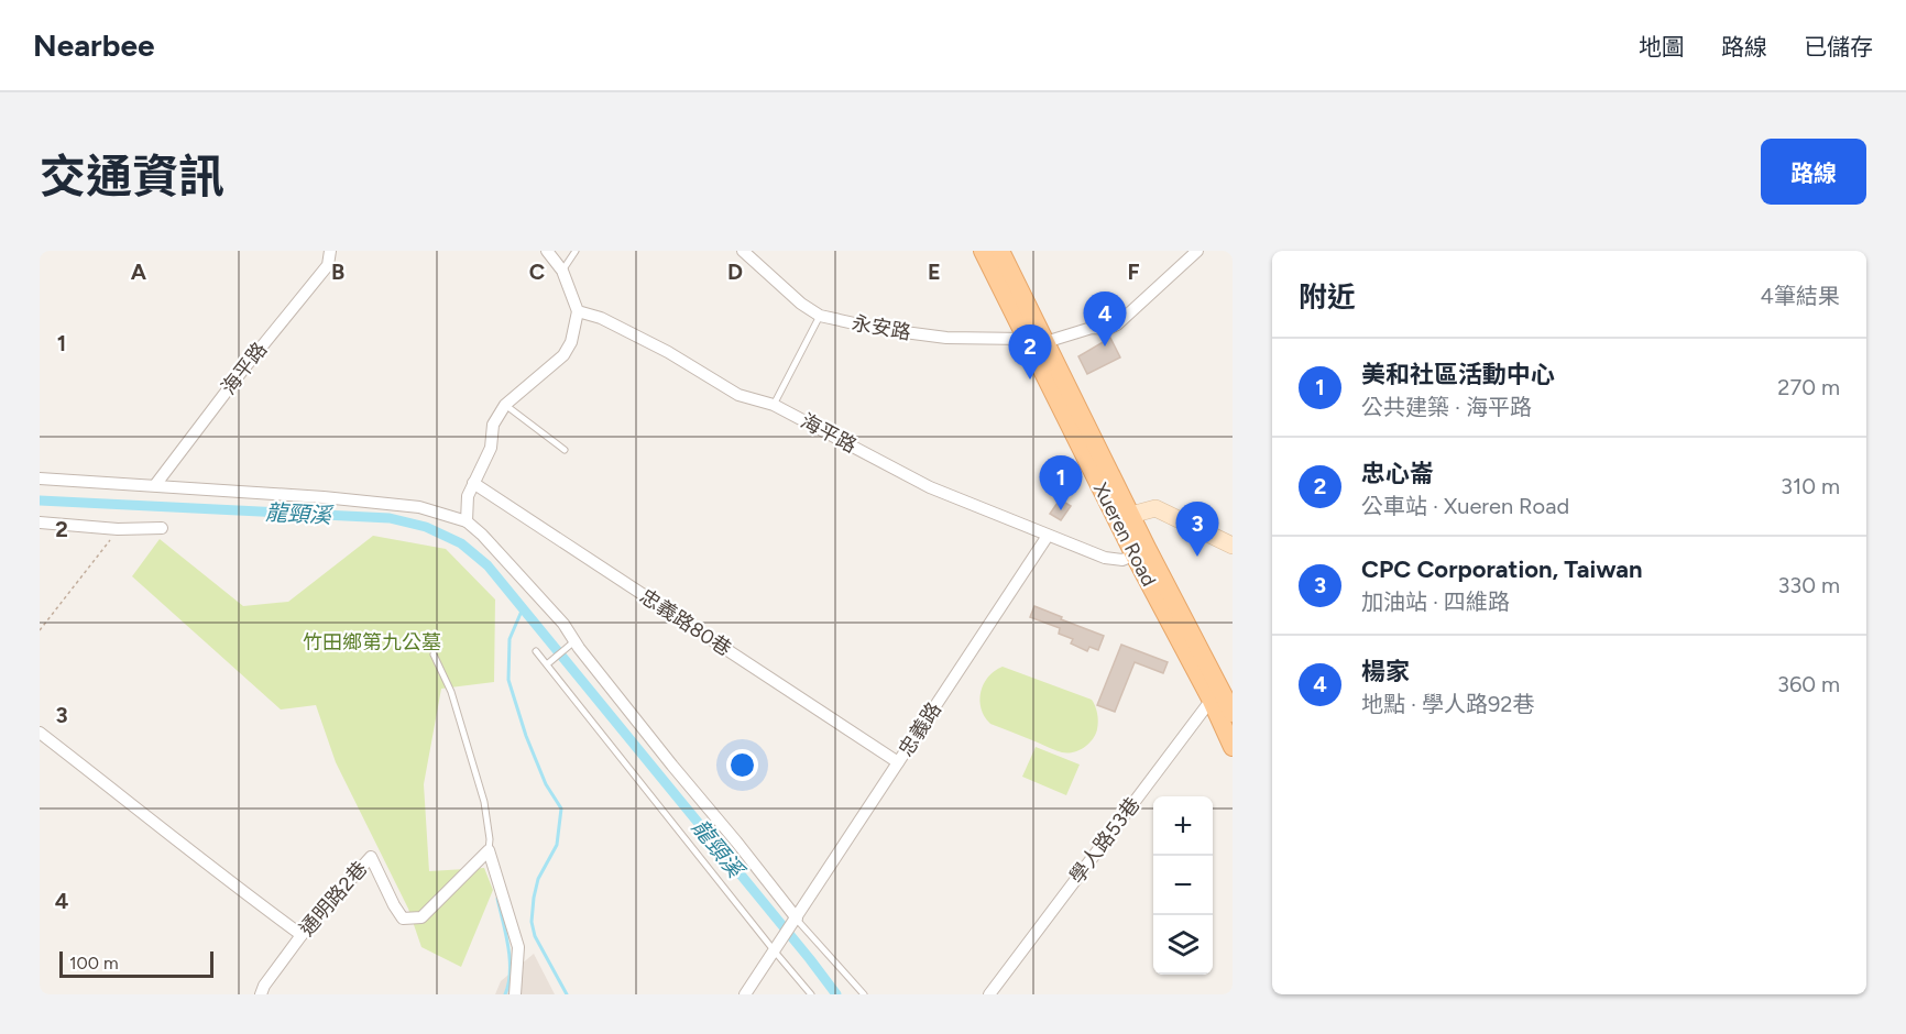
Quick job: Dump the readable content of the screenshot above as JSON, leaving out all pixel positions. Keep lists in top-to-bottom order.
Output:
{
  "streets": {
    "main road": ["Xueren Road"],
    "street": [
      "永安路",
      "海平路",
      "忠義路80巷",
      "忠義路",
      "學人路53巷",
      "通明路2巷"
    ]
  },
  "crossings": [
    ["永安路", "Xueren Road"],
    ["海平路", "Xueren Road"],
    ["海平路", "忠義路"],
    ["Xueren Road", "學人路53巷"],
    ["忠義路80巷", "忠義路"]
  ],
  "water": ["龍頸溪"],
  "parks": ["竹田鄉第九公墓"],
  "scale_bar": "100 m",
  "page": {
    "header": "Nearbee",
    "nav": ["地圖", "路線", "已儲存"],
    "title": "交通資訊",
    "buttons": "路線",
    "heading": ["附近", "4筆結果"],
    "pins": [
      "4",
      "2",
      "1",
      "3"
    ],
    "list": [
      {
        "mark": "1",
        "name": "美和社區活動中心",
        "note": "公共建築 · 海平路",
        "value": "270 m"
      },
      {
        "mark": "2",
        "name": "忠心崙",
        "note": "公車站 · Xueren Road",
        "value": "310 m"
      },
      {
        "mark": "3",
        "name": "CPC Corporation, Taiwan",
        "note": "加油站 · 四維路",
        "value": "330 m"
      },
      {
        "mark": "4",
        "name": "楊家",
        "note": "地點 · 學人路92巷",
        "value": "360 m"
      }
    ],
    "map_buttons": ["+", "−"],
    "scale": "100 m"
  },
  "grid": {
    "columns": [
      "A",
      "B",
      "C",
      "D",
      "E",
      "F"
    ],
    "rows": [
      "1",
      "2",
      "3",
      "4"
    ]
  }
}
